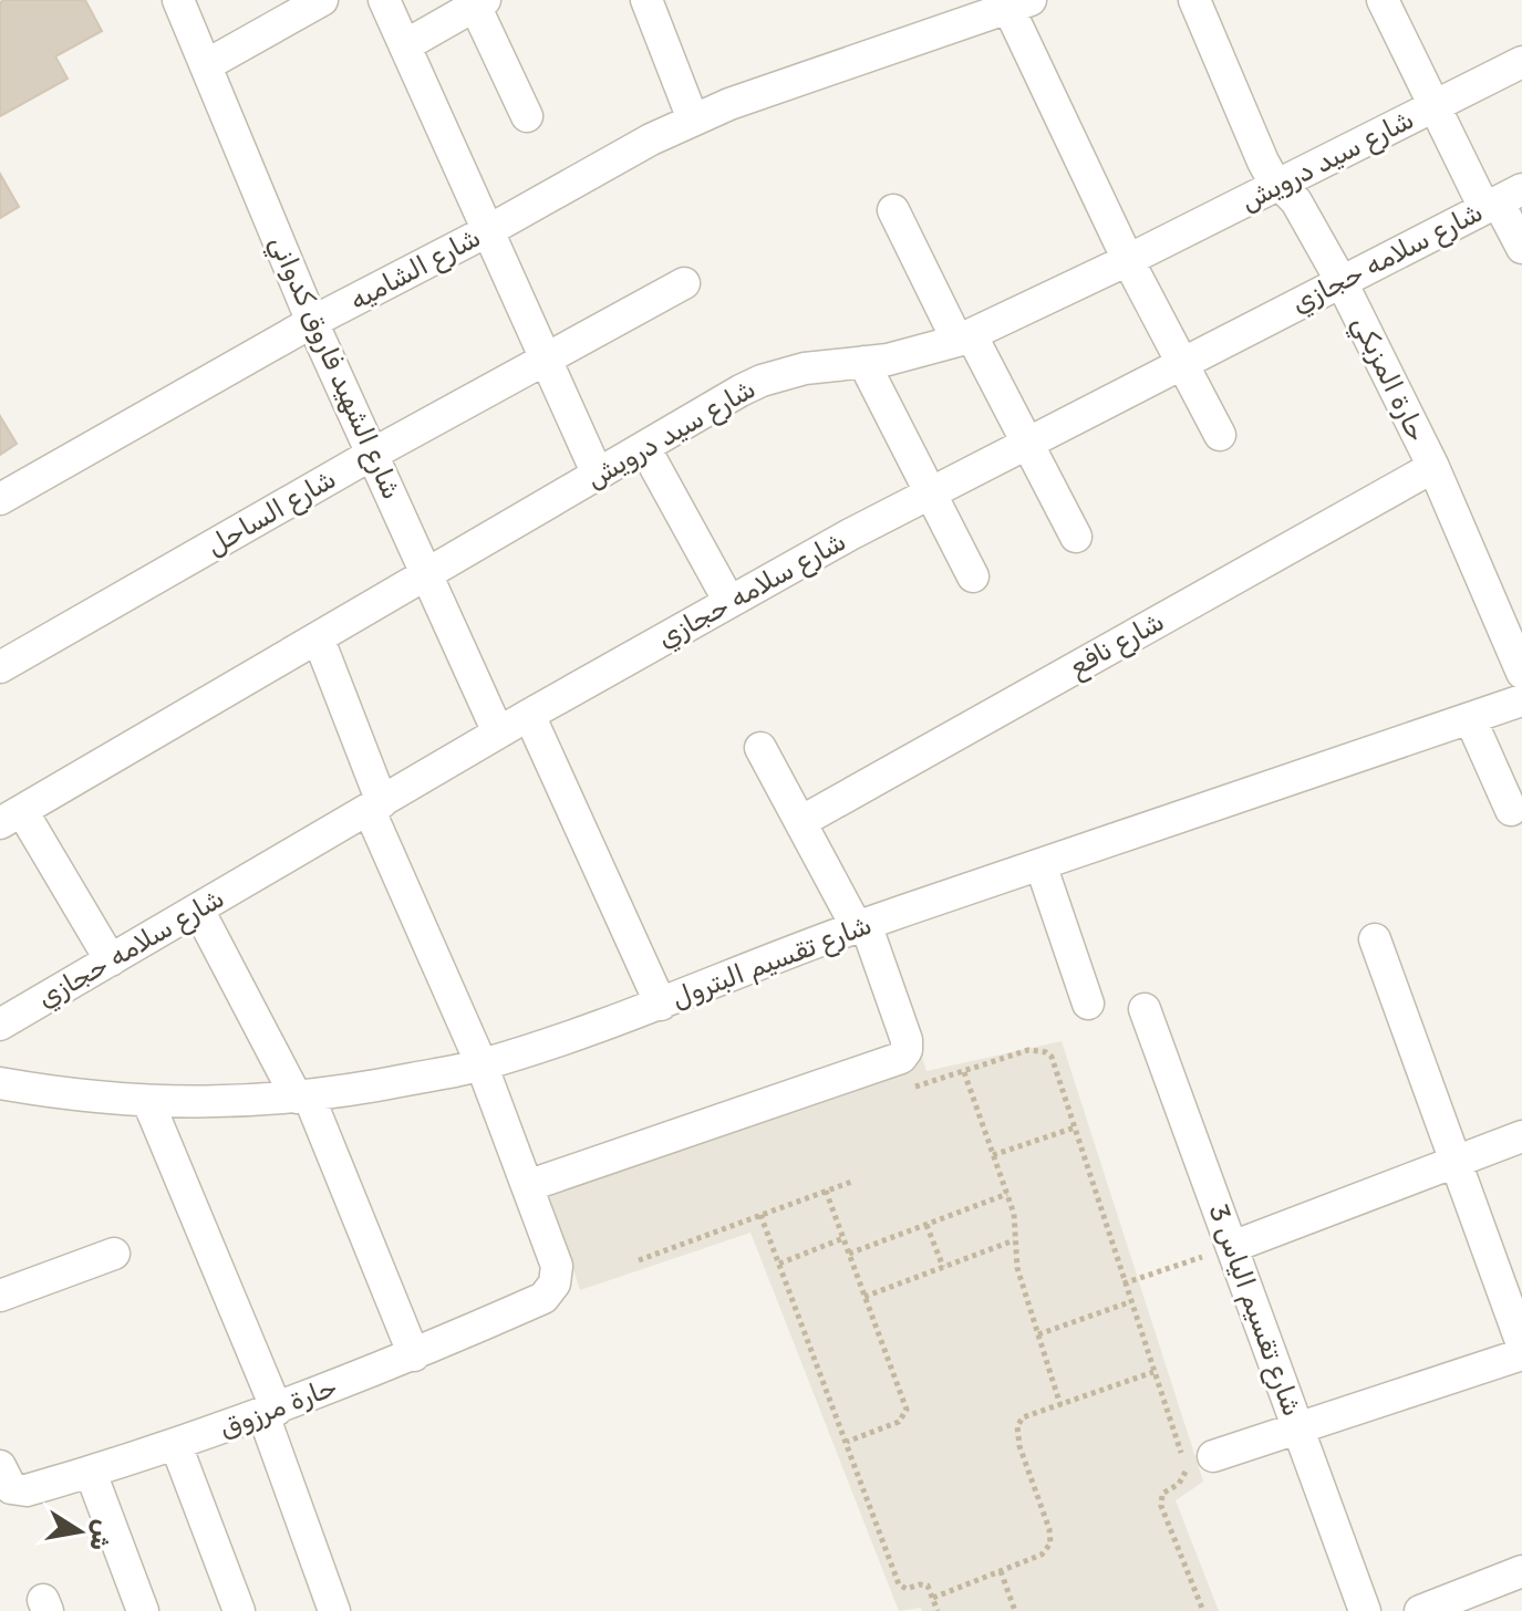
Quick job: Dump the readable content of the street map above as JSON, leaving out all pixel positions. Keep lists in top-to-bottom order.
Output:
{
  "streets": {
    "street": [
      "شارع سيد درويش",
      "شارع سلامه حجازي",
      "شارع الشاميه",
      "شارع الشهيد فاروق كدواني",
      "حارة المزبكي",
      "شارع الساحل",
      "شارع نافع",
      "شارع تقسيم البترول",
      "شارع تقسيم الياس 3",
      "حارة مرزوق"
    ]
  },
  "crossings": [
    ["شارع سيد درويش", "شارع الشهيد فاروق كدواني"],
    ["شارع سيد درويش", "حارة المزبكي"],
    ["شارع سلامه حجازي", "شارع الشهيد فاروق كدواني"],
    ["شارع سلامه حجازي", "حارة المزبكي"],
    ["شارع الشاميه", "شارع الشهيد فاروق كدواني"],
    ["شارع الشهيد فاروق كدواني", "شارع الساحل"],
    ["حارة المزبكي", "شارع نافع"]
  ],
  "north": "right"
}
